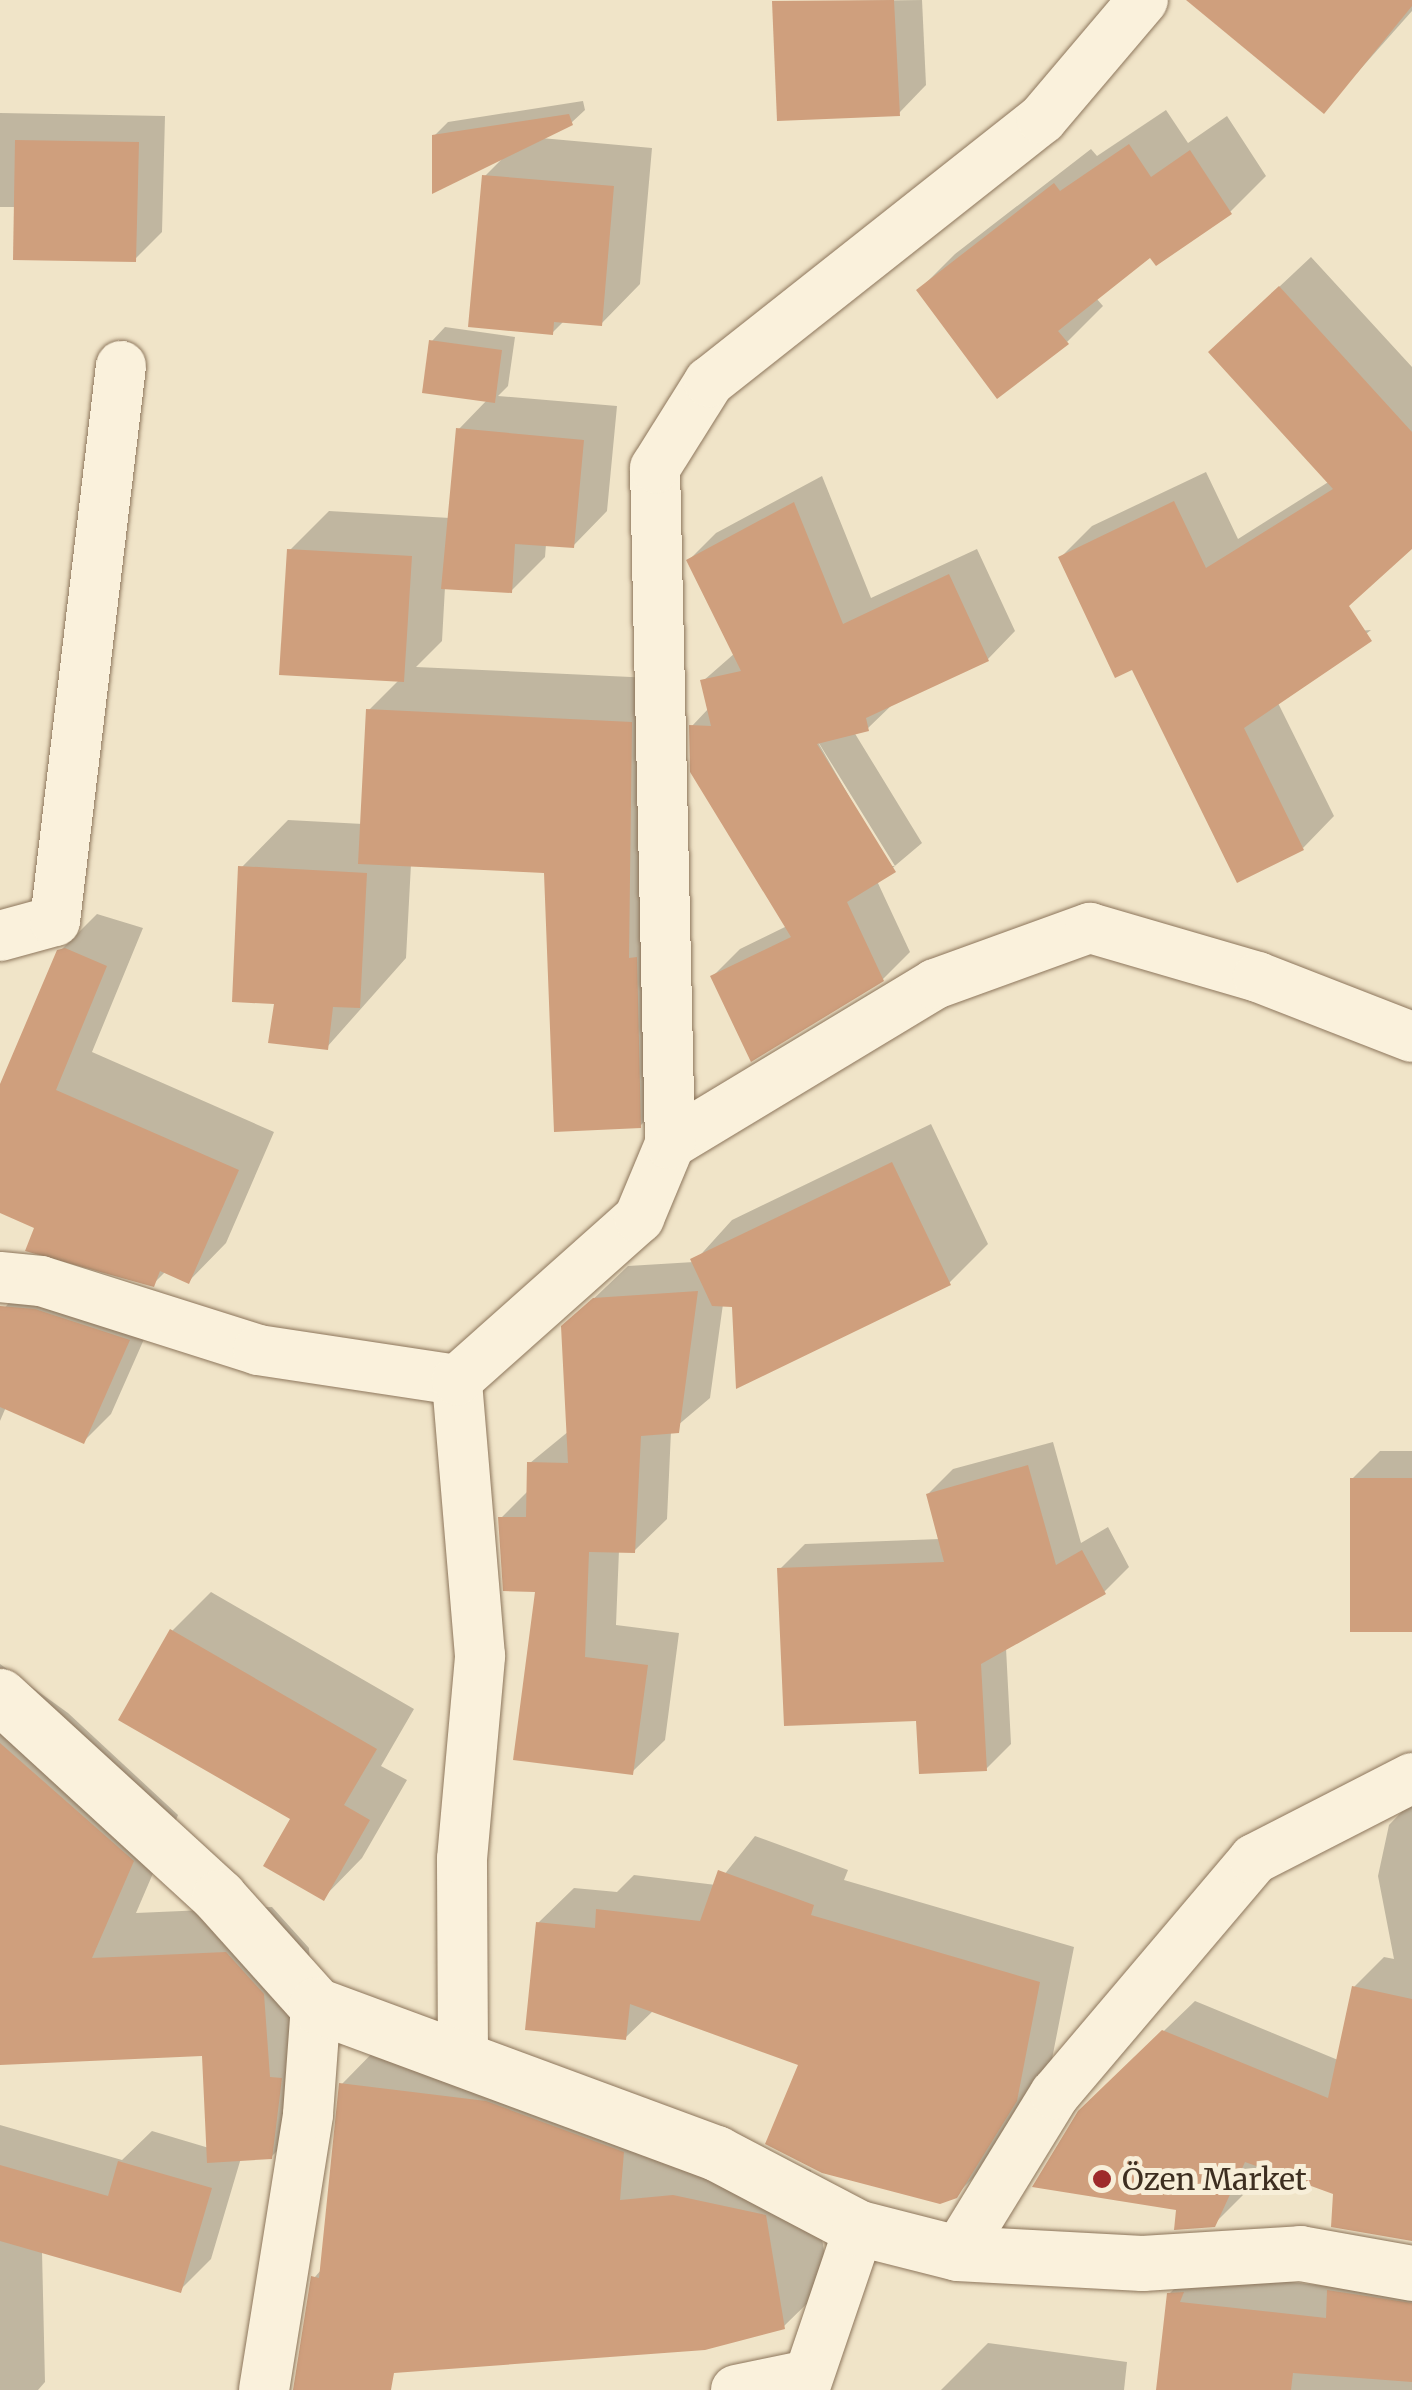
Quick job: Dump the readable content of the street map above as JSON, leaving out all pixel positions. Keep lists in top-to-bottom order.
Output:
{
  "places": ["Özen Market"]
}
